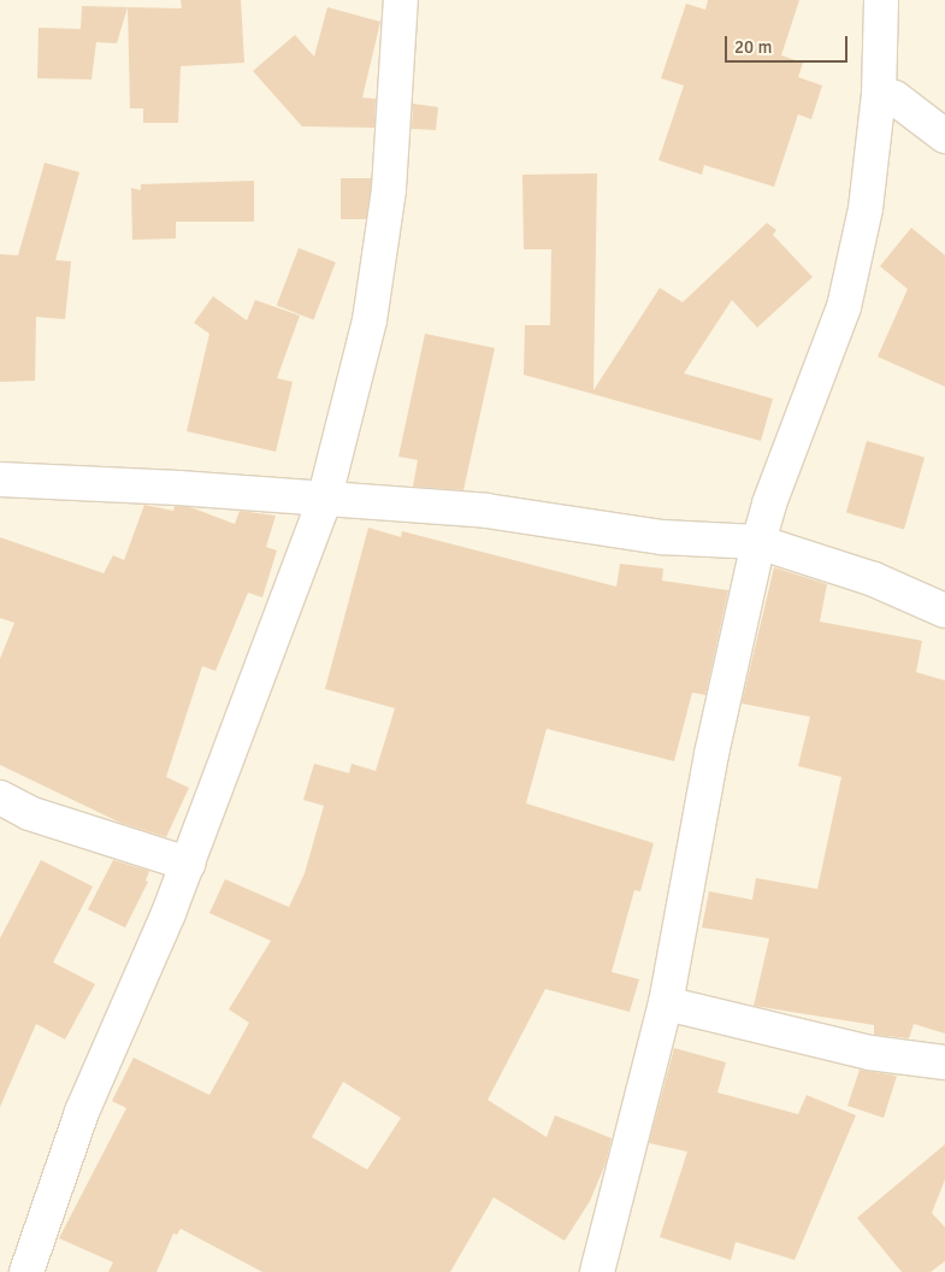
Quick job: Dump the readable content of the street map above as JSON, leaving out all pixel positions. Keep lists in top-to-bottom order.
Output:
{
  "scale_bar": "20 m"
}
